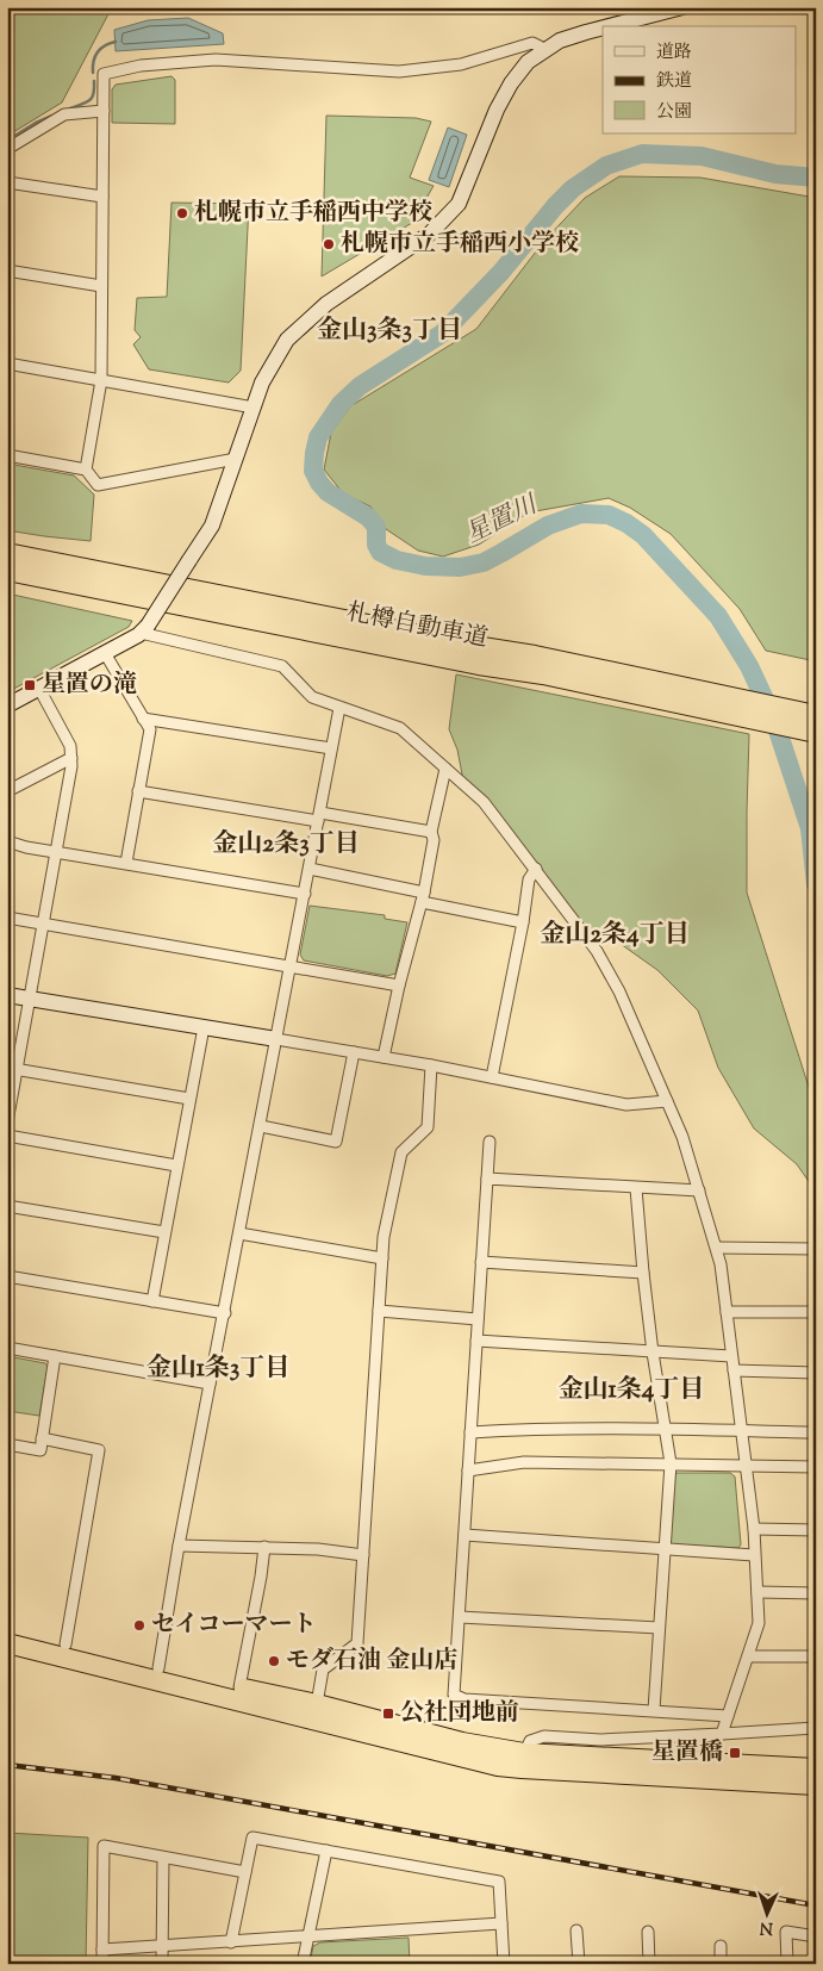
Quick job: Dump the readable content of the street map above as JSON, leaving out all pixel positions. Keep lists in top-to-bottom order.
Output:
{
  "streets": {
    "highway": ["札樽自動車道"]
  },
  "districts": [
    "金山3条3丁目",
    "金山2条3丁目",
    "金山2条4丁目",
    "金山1条3丁目",
    "金山1条4丁目"
  ],
  "water": ["星置川"],
  "places": {
    "other": [
      "札幌市立手稲西中学校",
      "札幌市立手稲西小学校",
      "セイコーマート",
      "モダ石油 金山店"
    ],
    "transit": ["星置の滝", "公社団地前", "星置橋"]
  },
  "legend": ["道路", "鉄道", "公園"],
  "north": "bottom"
}
